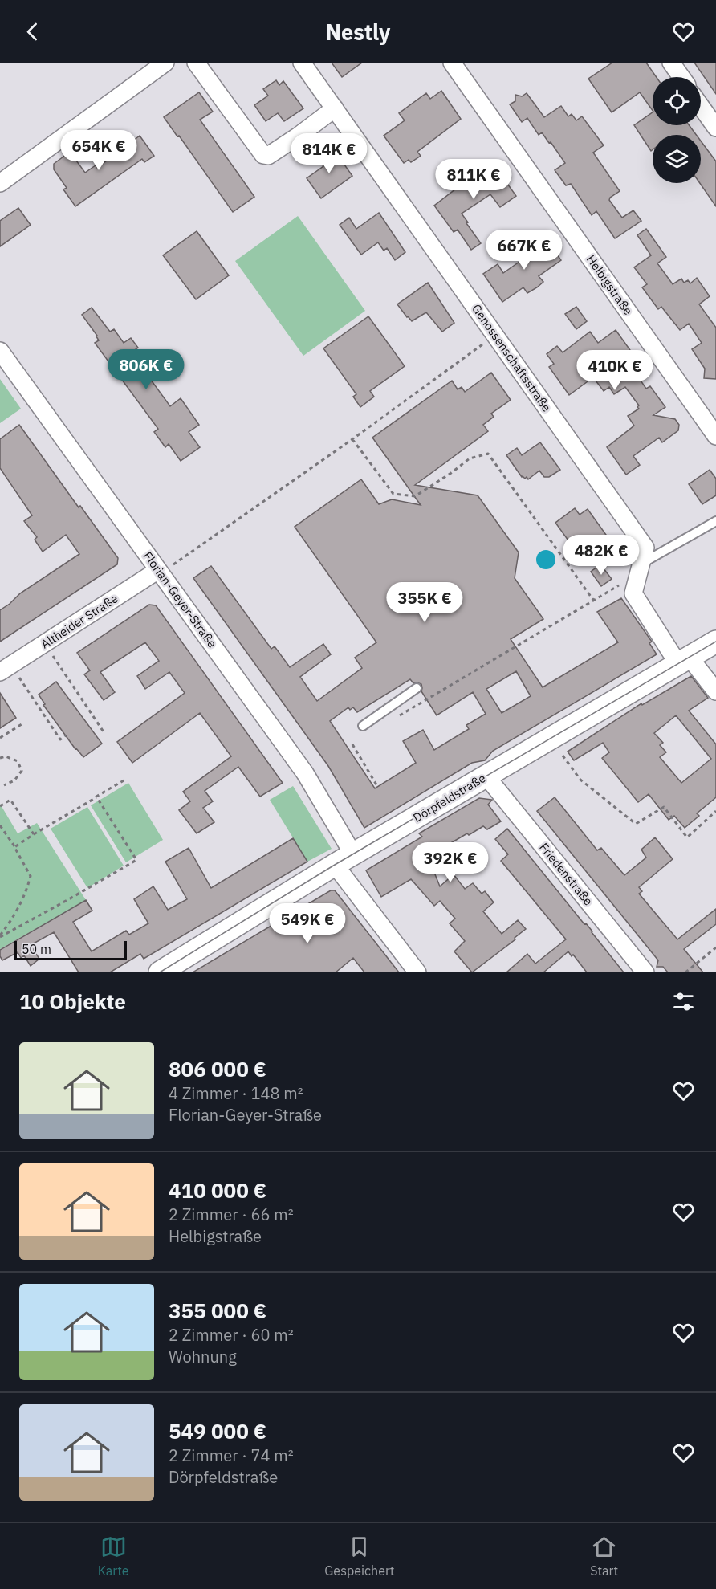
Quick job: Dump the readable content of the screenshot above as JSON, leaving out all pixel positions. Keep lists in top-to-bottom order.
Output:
{
  "streets": {
    "street": [
      "Helbigstraße",
      "Genossenschaftsstraße",
      "Florian-Geyer-Straße",
      "Altheider Straße",
      "Dörpfeldstraße",
      "Friedenstraße"
    ]
  },
  "crossings": [
    ["Genossenschaftsstraße", "Dörpfeldstraße"],
    ["Florian-Geyer-Straße", "Altheider Straße"],
    ["Florian-Geyer-Straße", "Dörpfeldstraße"],
    ["Dörpfeldstraße", "Friedenstraße"]
  ],
  "scale_bar": "50 m",
  "page": {
    "header": "Nestly",
    "price": [
      "654K €",
      "814K €",
      "811K €",
      "667K €",
      "806K €",
      "410K €",
      "482K €",
      "355K €",
      "392K €",
      "549K €"
    ],
    "scale": "50 m",
    "heading": "10 Objekte",
    "list": [
      {
        "name": "806 000 €",
        "note": "4 Zimmer · 148 m² · Florian-Geyer-Straße"
      },
      {
        "name": "410 000 €",
        "note": "2 Zimmer · 66 m² · Helbigstraße"
      },
      {
        "name": "355 000 €",
        "note": "2 Zimmer · 60 m² · Wohnung"
      },
      {
        "name": "549 000 €",
        "note": "2 Zimmer · 74 m² · Dörpfeldstraße"
      }
    ],
    "tabs": ["Karte", "Gespeichert", "Start"]
  }
}
